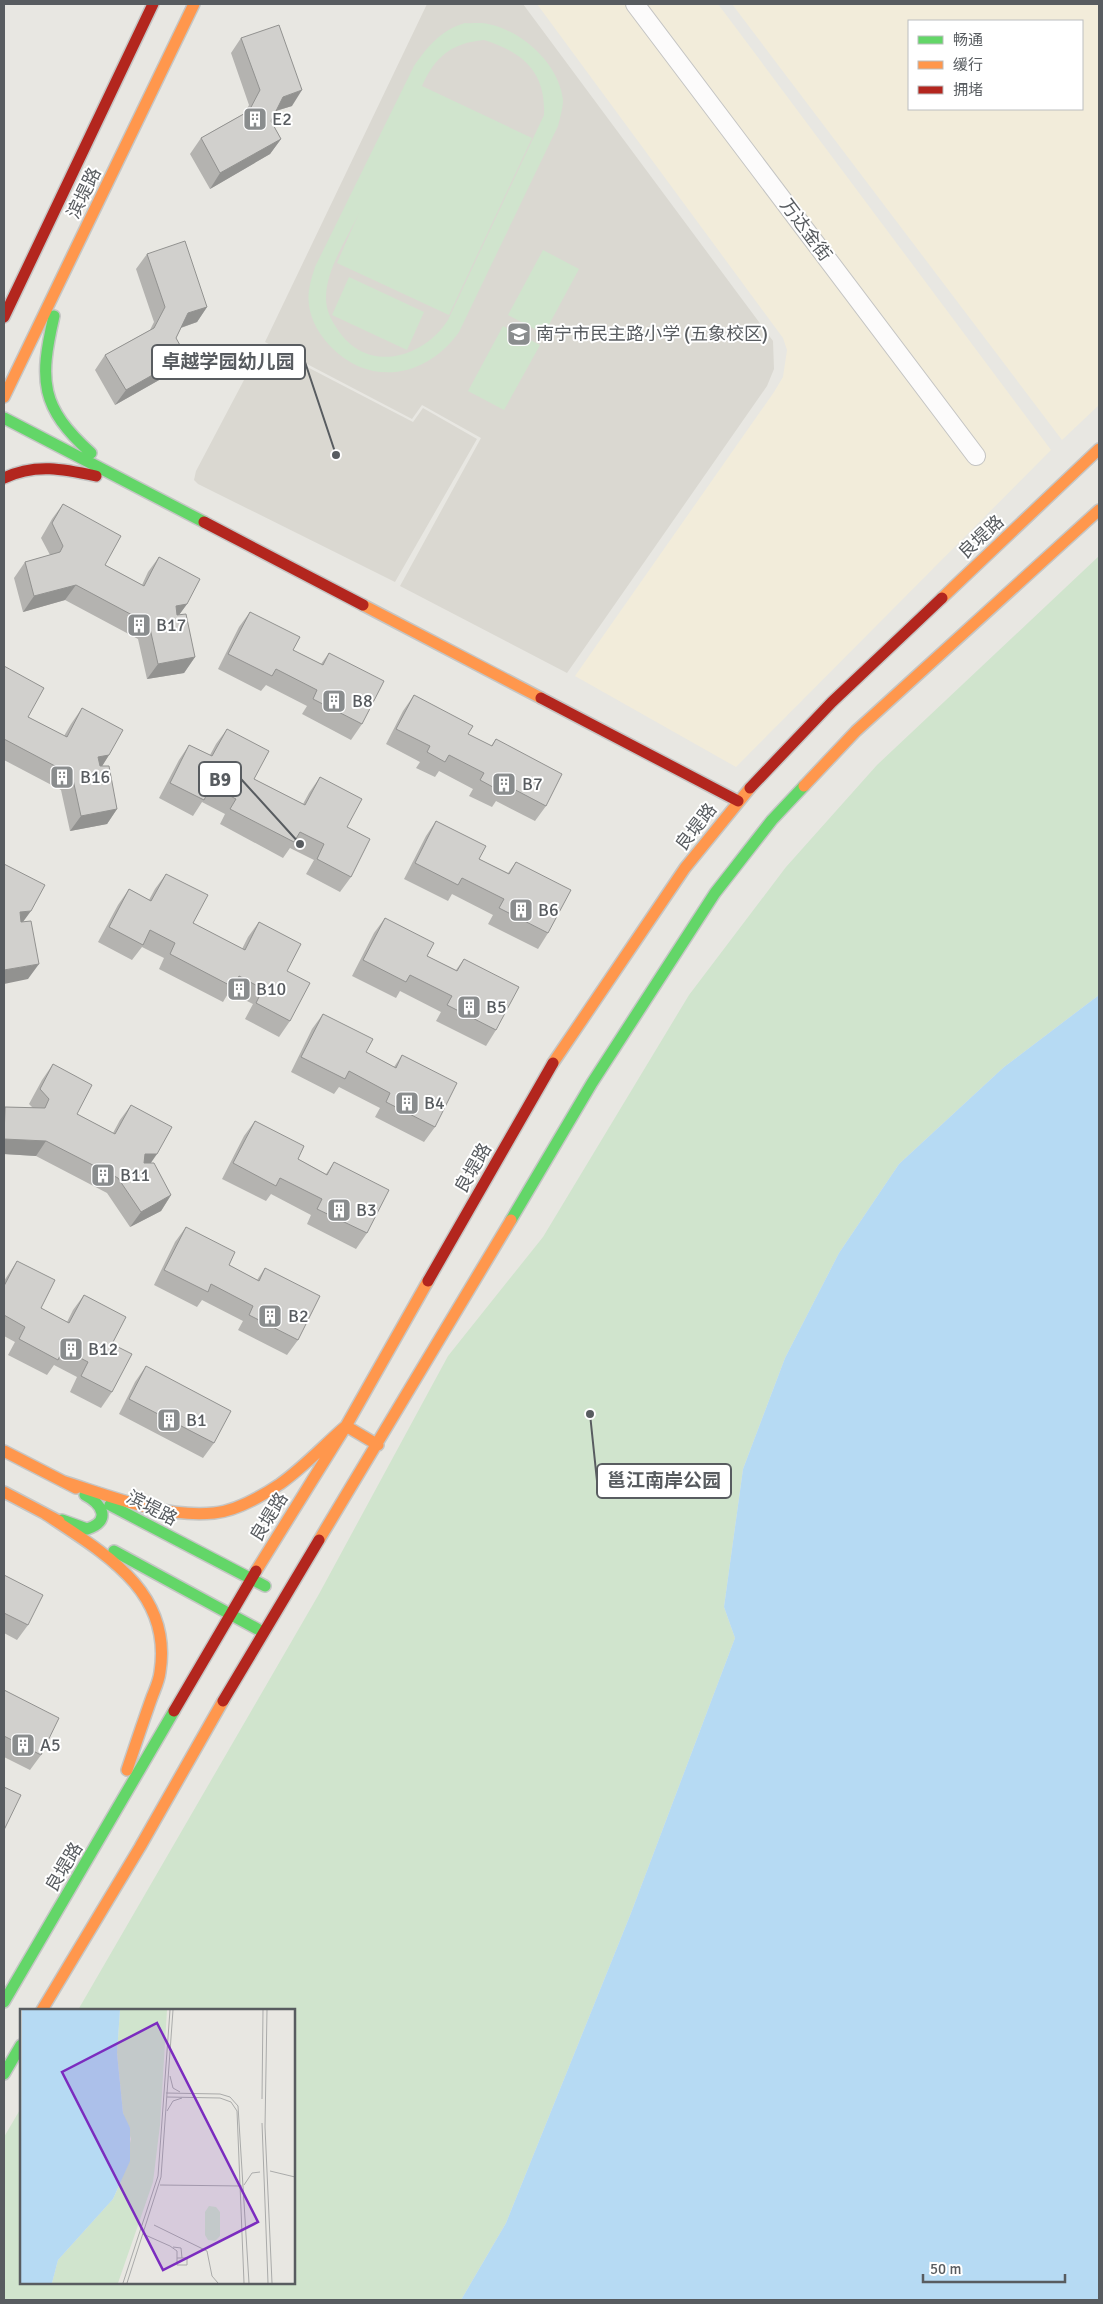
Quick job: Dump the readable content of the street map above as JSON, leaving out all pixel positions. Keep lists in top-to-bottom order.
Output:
{
  "streets": {
    "main road": ["滨堤路", "良堤路"],
    "street": ["万达金街"]
  },
  "crossings": [
    ["滨堤路", "良堤路"]
  ],
  "places": {
    "building": [
      "E2",
      "B17",
      "B8",
      "B16",
      "B7",
      "B6",
      "B10",
      "B5",
      "B4",
      "B11",
      "B3",
      "B2",
      "B12",
      "B1",
      "A5"
    ],
    "school or university": ["南宁市民主路小学 (五象校区)"],
    "other": ["卓越学园幼儿园", "B9", "邕江南岸公园"]
  },
  "legend": ["畅通", "缓行", "拥堵"],
  "scale_bar": "50 m"
}
